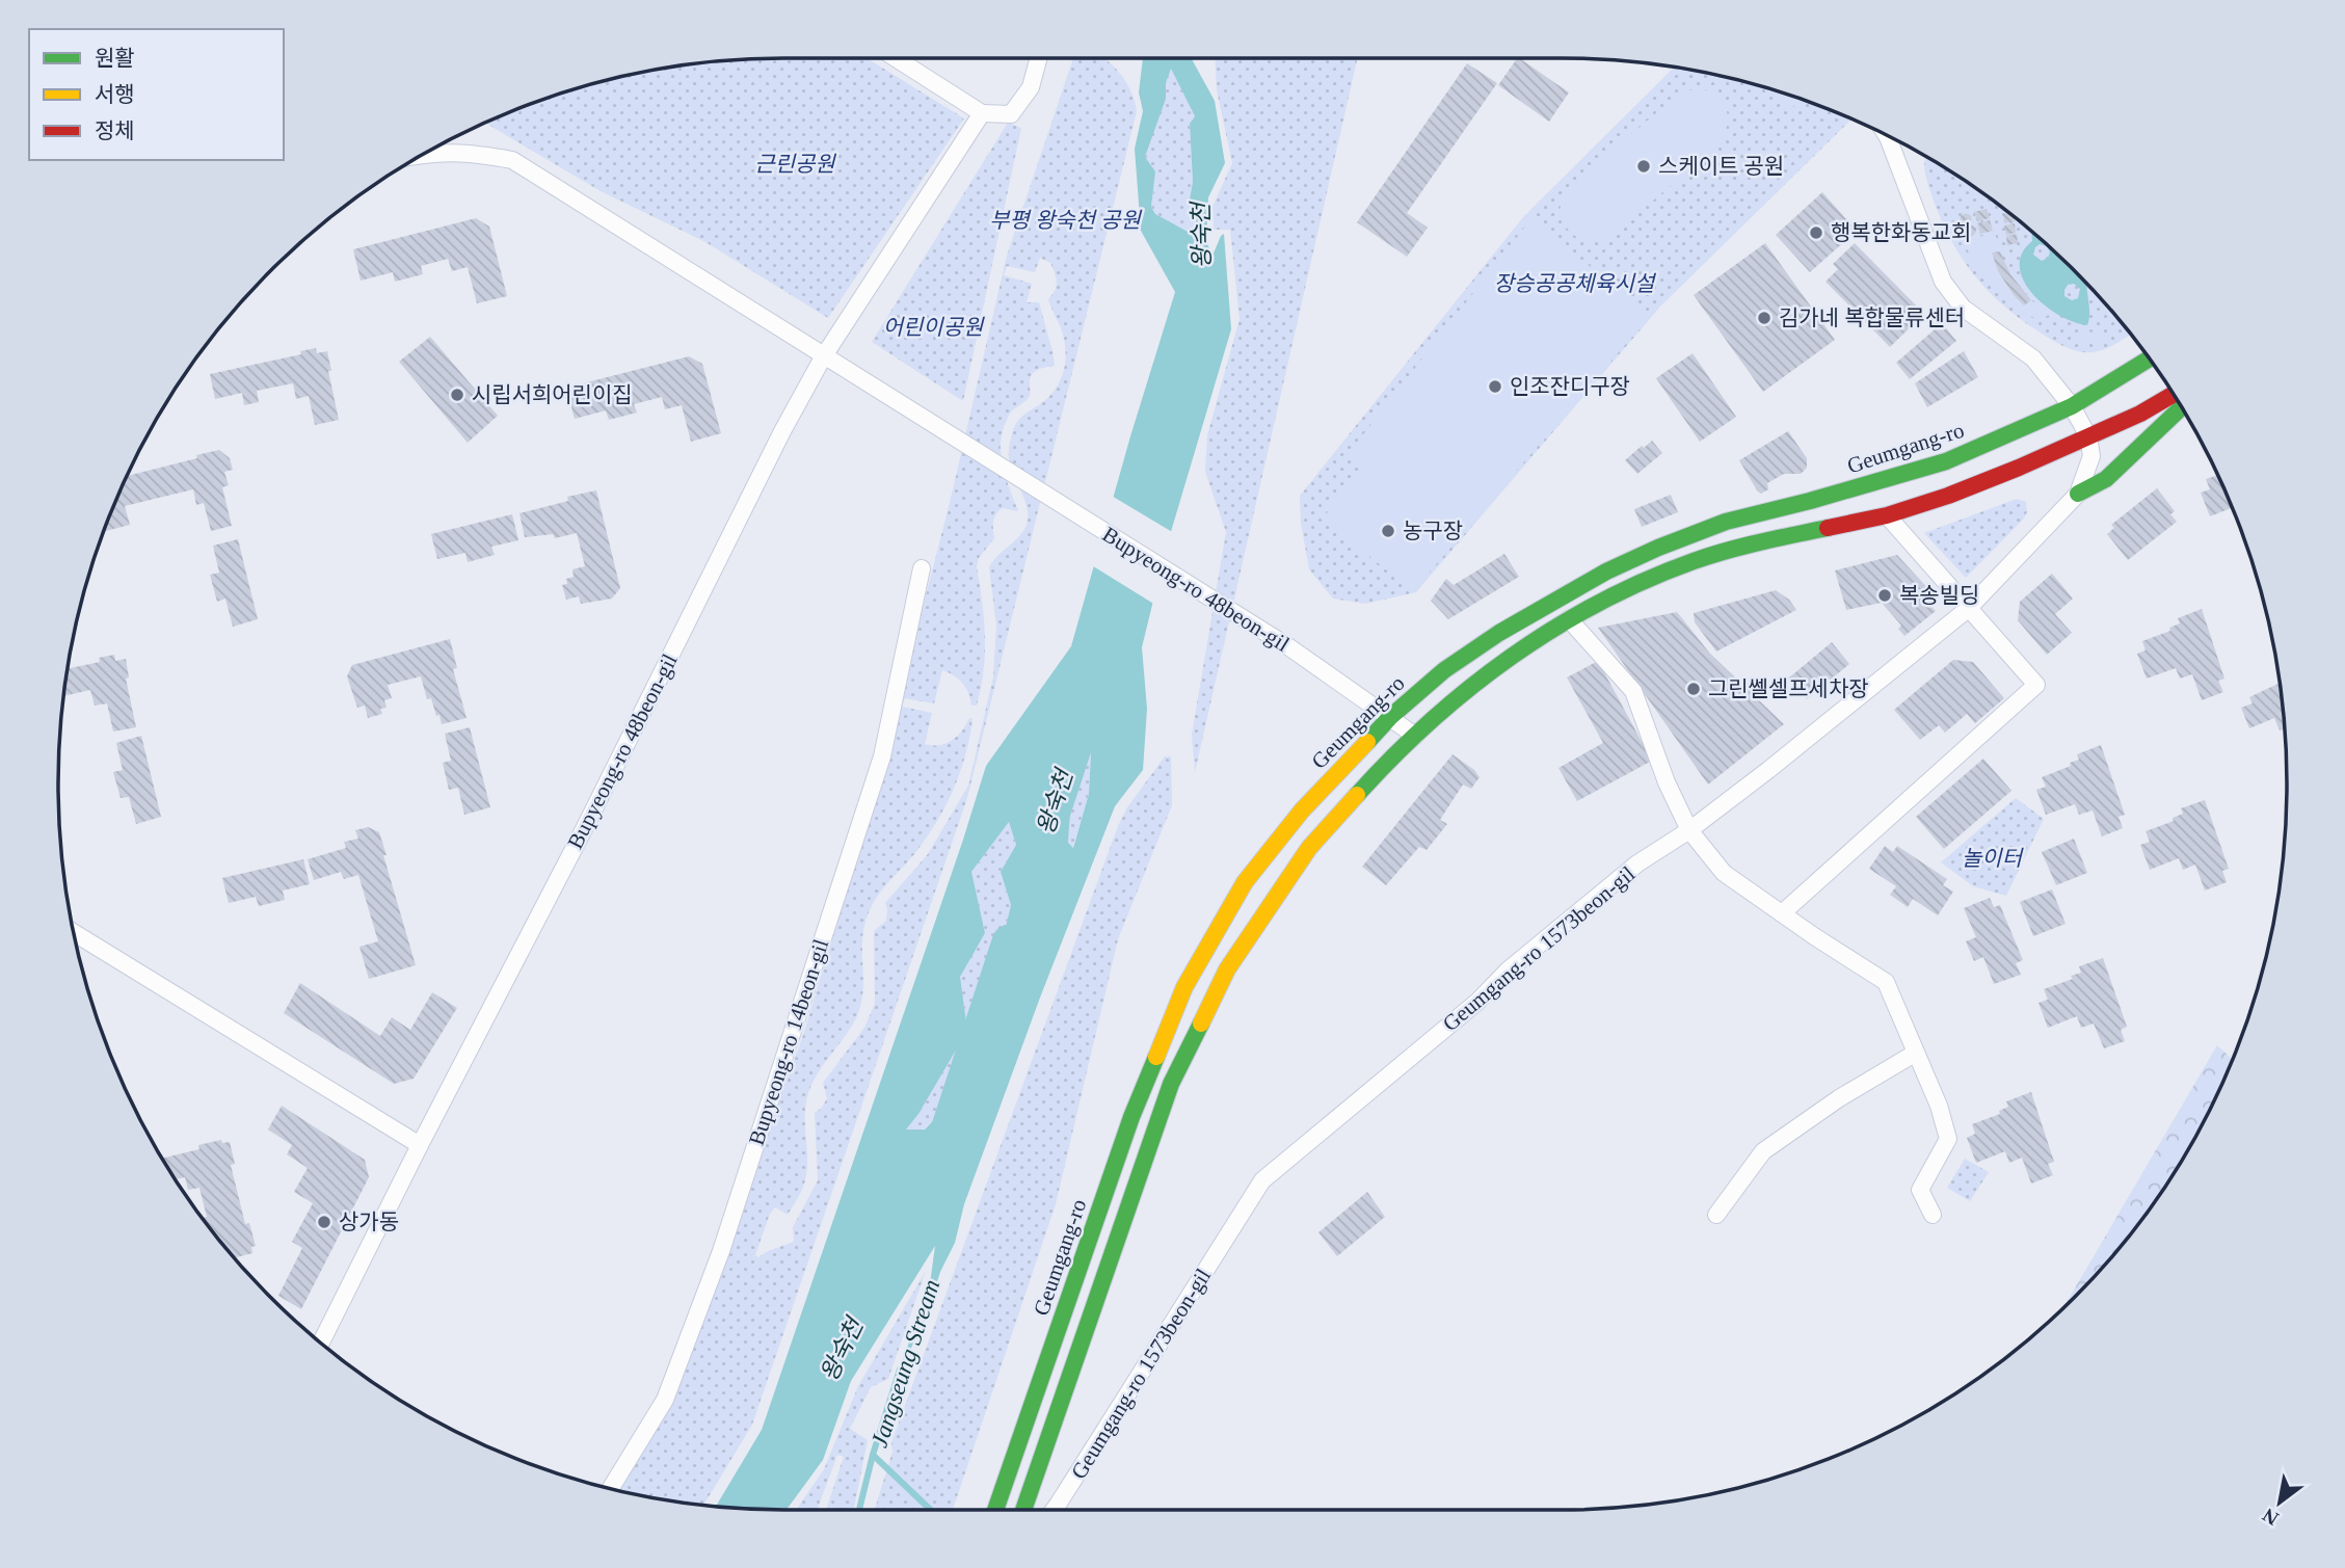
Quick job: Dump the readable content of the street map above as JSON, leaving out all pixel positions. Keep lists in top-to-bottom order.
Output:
{
  "streets": {
    "main road": ["Geumgang-ro"],
    "street": ["Bupyeong-ro 48beon-gil", "Geumgang-ro 1573beon-gil", "Bupyeong-ro 14beon-gil"]
  },
  "crossings": [
    ["Geumgang-ro", "Bupyeong-ro 48beon-gil"]
  ],
  "water": ["왕숙천", "Jangseung Stream"],
  "parks": [
    "근린공원",
    "부평 왕숙천 공원",
    "장승공공체육시설",
    "어린이공원",
    "놀이터"
  ],
  "places": [
    "스케이트 공원",
    "행복한화동교회",
    "김가네 복합물류센터",
    "인조잔디구장",
    "시립서희어린이집",
    "농구장",
    "복송빌딩",
    "그린쎌셀프세차장",
    "상가동"
  ],
  "legend": ["원활", "서행", "정체"],
  "north": "bottom left"
}
